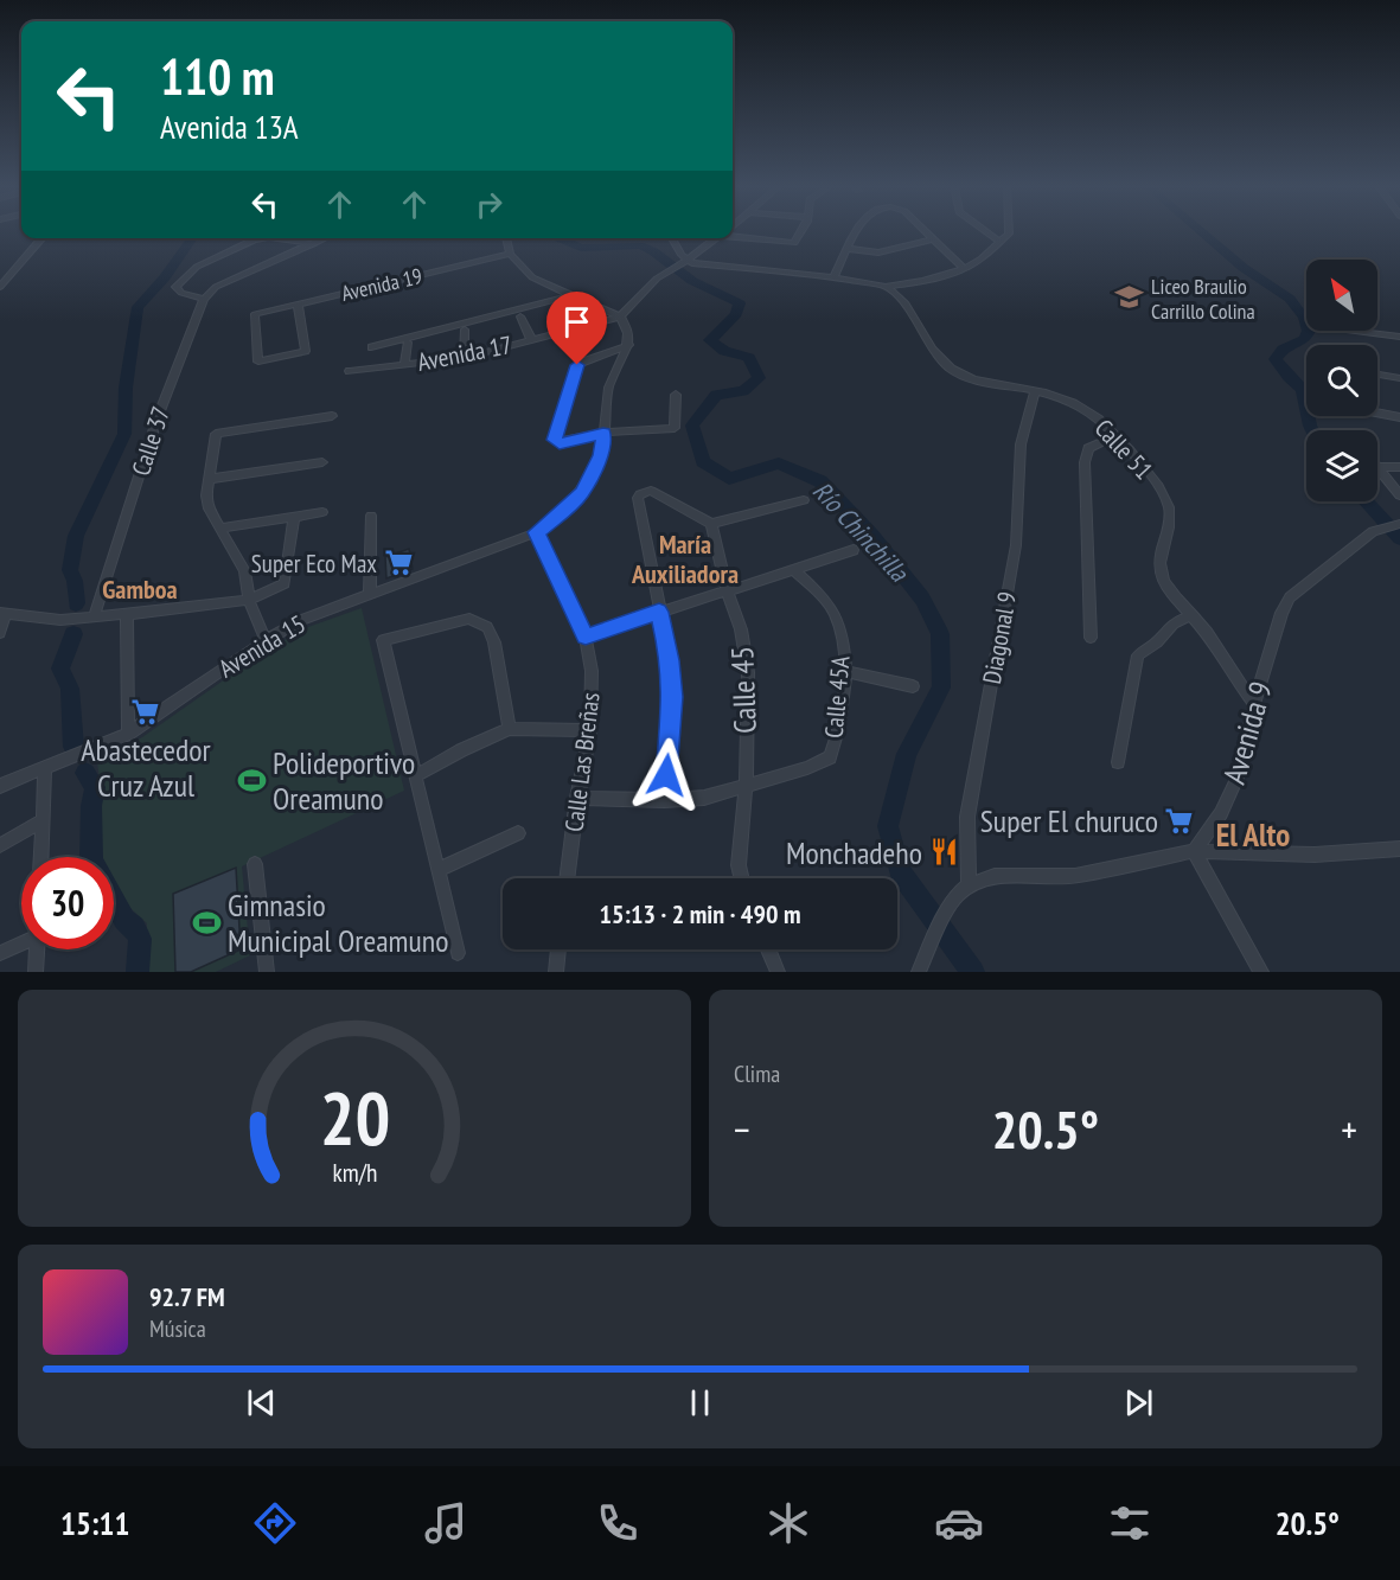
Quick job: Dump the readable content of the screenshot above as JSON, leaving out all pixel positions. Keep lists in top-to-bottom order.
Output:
{
  "streets": {
    "street": [
      "Avenida 19",
      "Avenida 17",
      "Calle 37",
      "Calle 51",
      "Diagonal 9",
      "Avenida 15",
      "Calle 45",
      "Calle 45A",
      "Avenida 9",
      "Calle Las Breñas"
    ]
  },
  "crossings": [
    ["Calle 51", "Diagonal 9"],
    ["Calle 51", "Avenida 9"],
    ["Avenida 15", "Calle Las Breñas"],
    ["Calle 45", "Calle 45A"]
  ],
  "districts": ["María Auxiliadora", "Gamboa", "El Alto"],
  "water": ["Río Chinchilla"],
  "places": {
    "school or university": ["Liceo Braulio Carrillo Colina"],
    "supermarket": ["Super Eco Max", "Abastecedor Cruz Azul", "Super El churuco"],
    "sports": ["Polideportivo Oreamuno", "Gimnasio Municipal Oreamuno"],
    "restaurant": ["Monchadeho"]
  },
  "north": "top left",
  "page": {
    "turn": ["110 m", "Avenida 13A"],
    "limit": "30",
    "trip": "15:13 · 2 min · 490 m",
    "tile": "Clima",
    "heat": ["−", "20.5°", "+"],
    "song": ["92.7 FM", "Música"],
    "tabs": ["15:11", "20.5°"],
    "gauge": ["20", "km/h"]
  }
}
